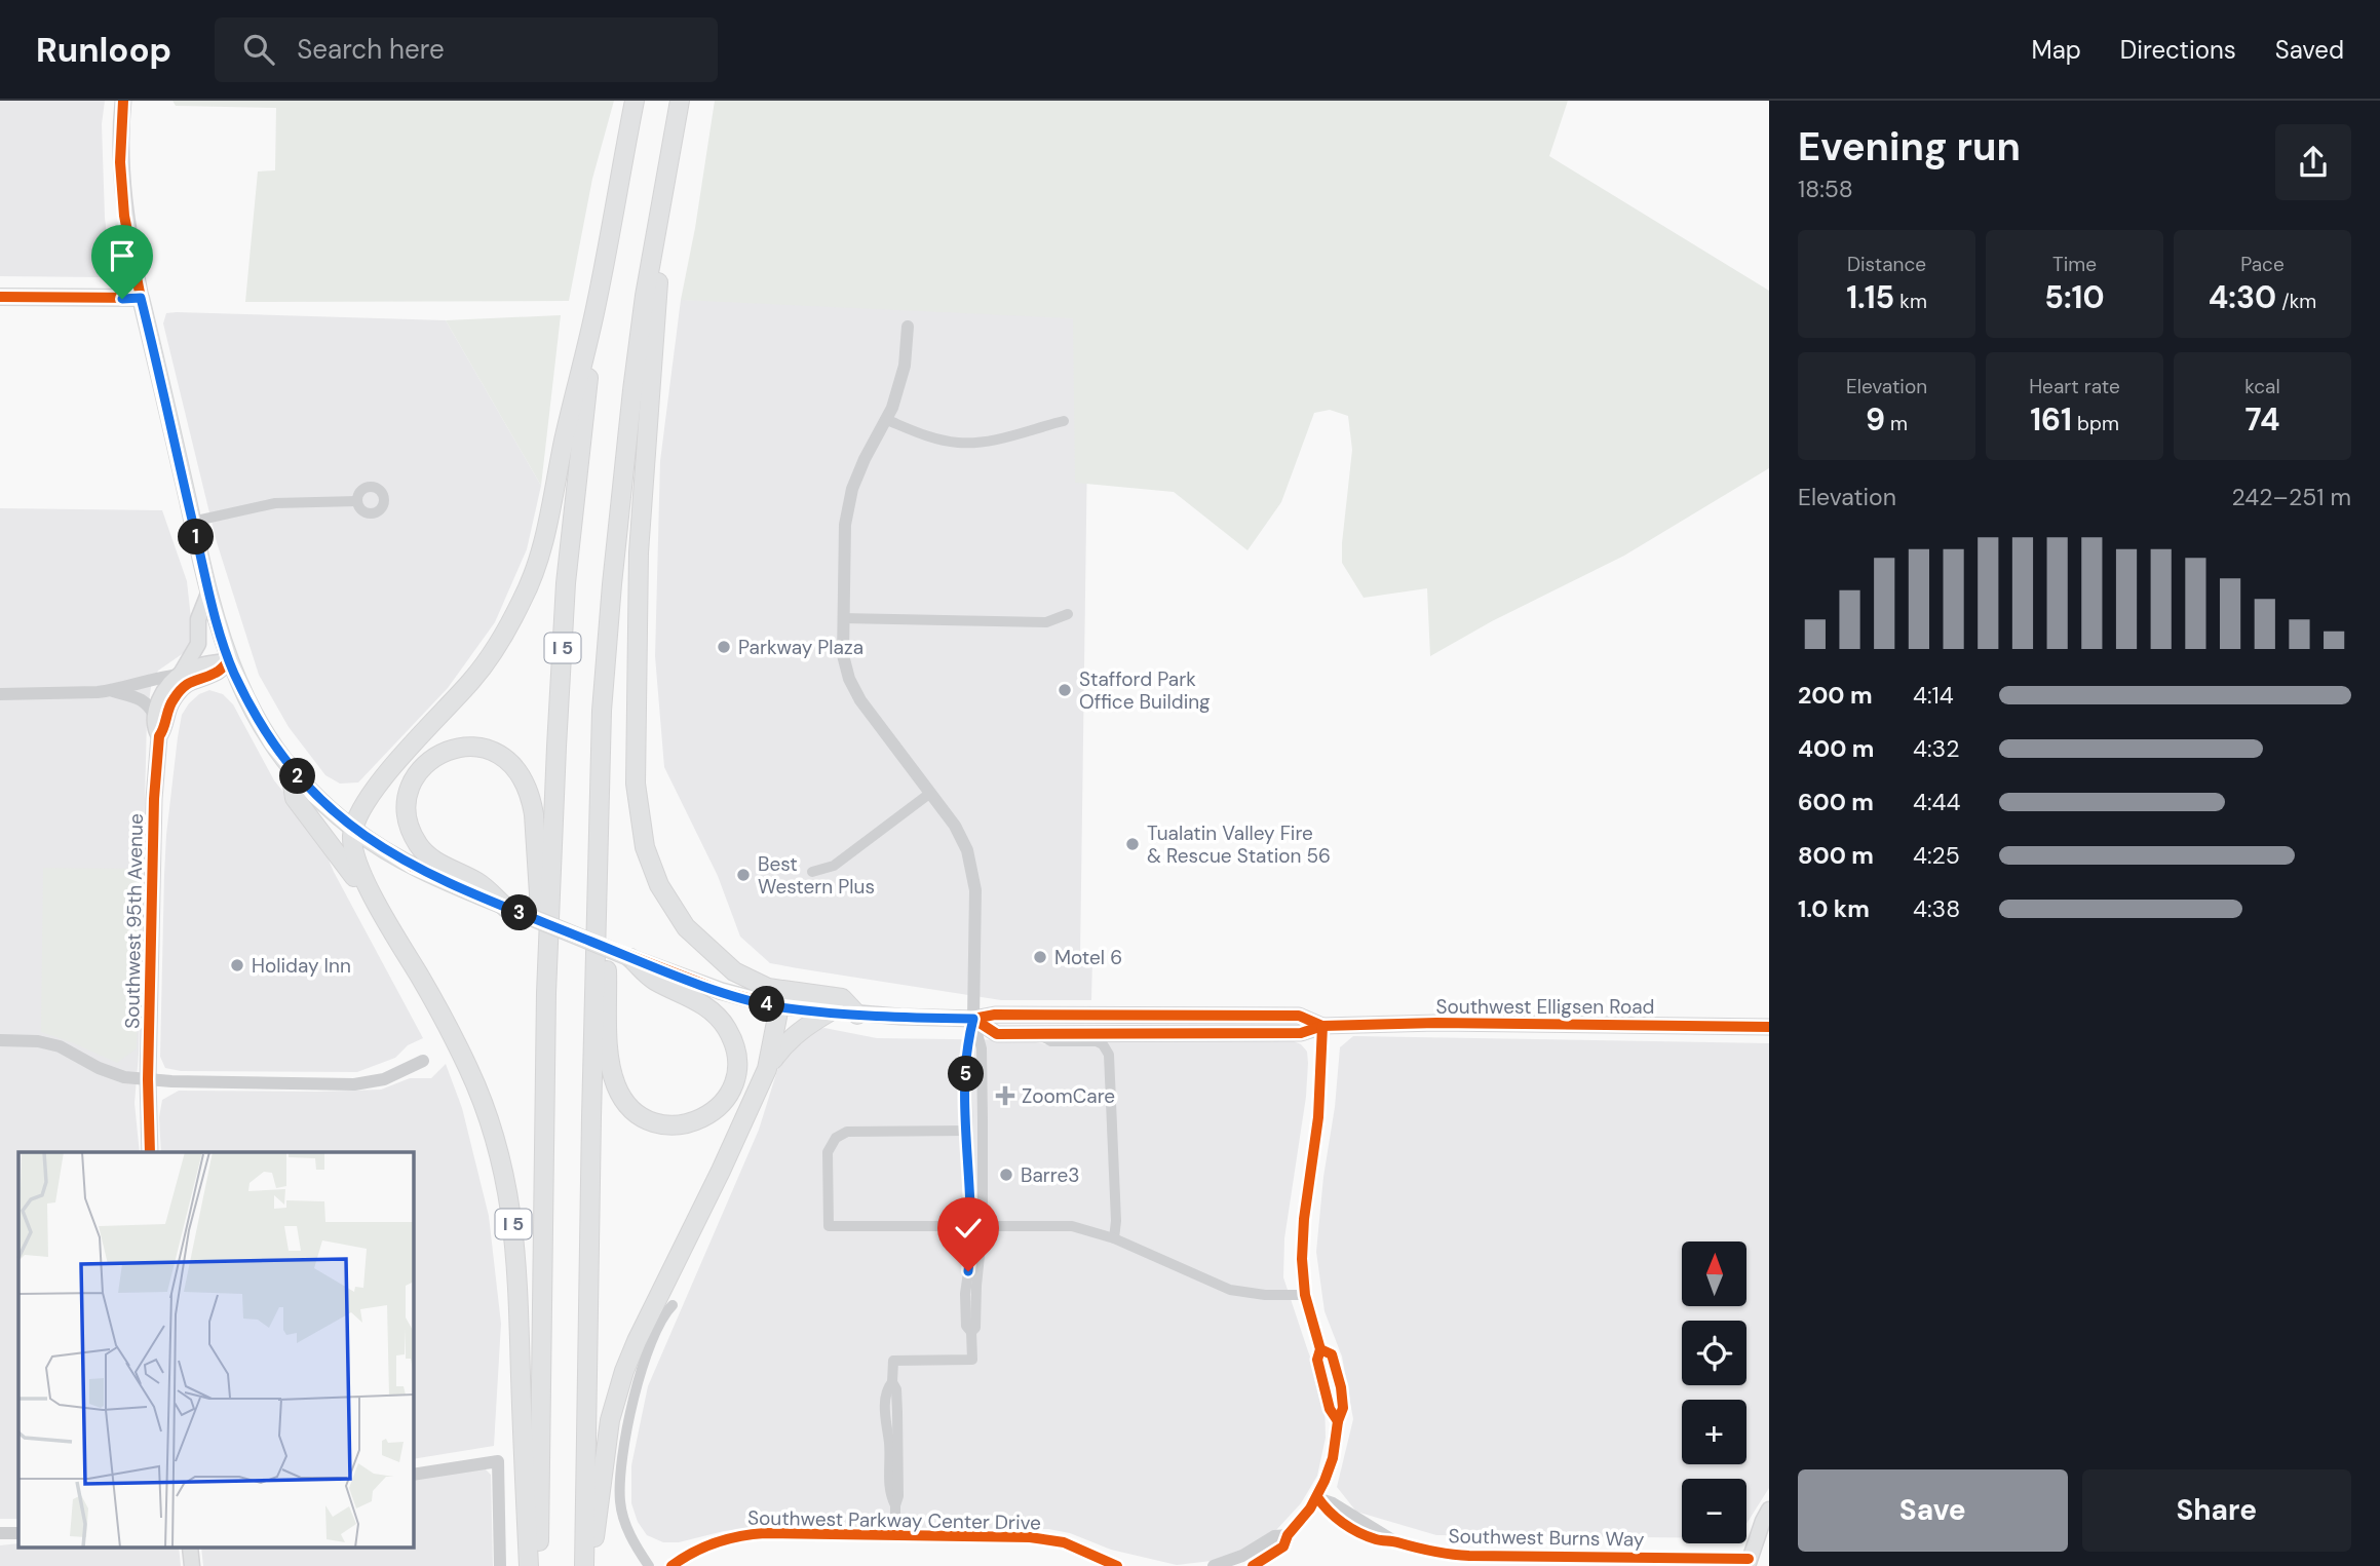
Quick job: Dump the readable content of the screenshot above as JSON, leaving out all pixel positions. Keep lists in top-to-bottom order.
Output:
{
  "streets": {
    "highway": ["I 5"],
    "main road": ["Southwest 95th Avenue", "Southwest Elligsen Road"],
    "street": ["Southwest Parkway Center Drive", "Southwest Burns Way"]
  },
  "crossings": [
    ["I 5", "Southwest Elligsen Road"]
  ],
  "places": {
    "other": [
      "Parkway Plaza",
      "Stafford Park Office Building",
      "Tualatin Valley Fire & Rescue Station 56",
      "Best Western Plus",
      "Motel 6",
      "Holiday Inn",
      "Barre3"
    ],
    "health": ["ZoomCare"]
  },
  "north": "top",
  "page": {
    "header": "Runloop",
    "search": "Search here",
    "nav": ["Map", "Directions", "Saved"],
    "heading": ["Evening run", "18:58"],
    "stats": [
      ["Distance", "1.15 km"],
      ["Time", "5:10"],
      ["Pace", "4:30 /km"],
      ["Elevation", "9 m"],
      ["Heart rate", "161 bpm"],
      ["kcal", "74"]
    ],
    "chart": ["Elevation", "242–251 m"],
    "pins": [
      "1",
      "2",
      "3",
      "4",
      "5"
    ],
    "list": [
      {
        "name": "200 m",
        "note": "4:14"
      },
      {
        "name": "400 m",
        "note": "4:32"
      },
      {
        "name": "600 m",
        "note": "4:44"
      },
      {
        "name": "800 m",
        "note": "4:25"
      },
      {
        "name": "1.0 km",
        "note": "4:38"
      }
    ],
    "map_buttons": ["+", "−"],
    "buttons": ["Save", "Share"]
  }
}
